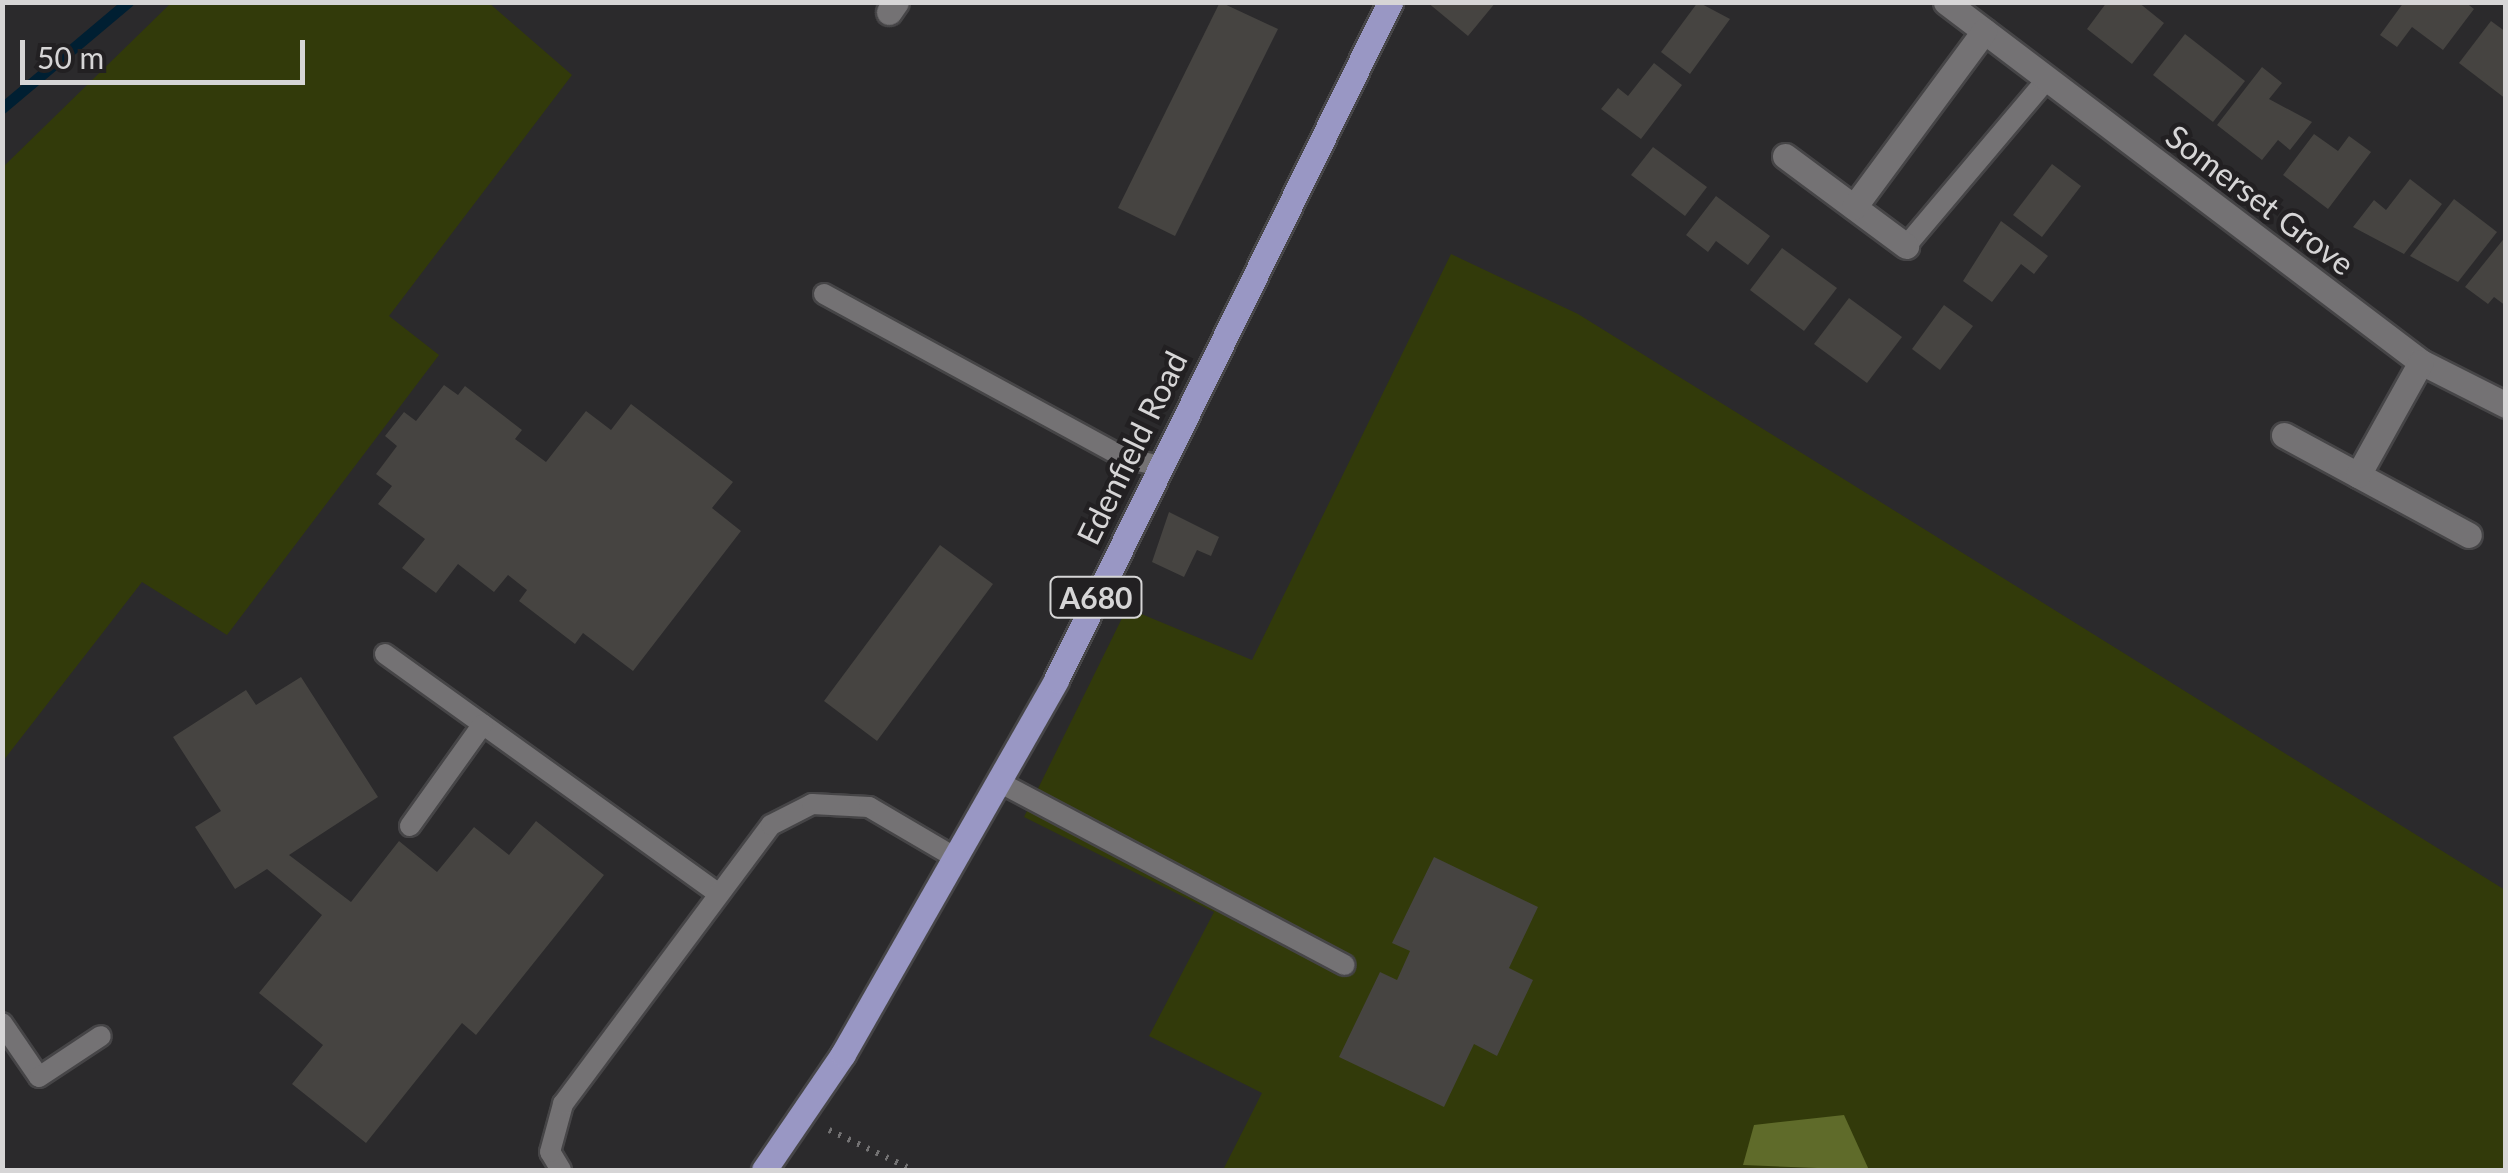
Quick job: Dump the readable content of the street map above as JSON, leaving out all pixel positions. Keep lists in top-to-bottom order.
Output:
{
  "streets": {
    "main road": ["Edenfield Road", "A680"],
    "street": ["Somerset Grove"]
  },
  "scale_bar": "50 m"
}
